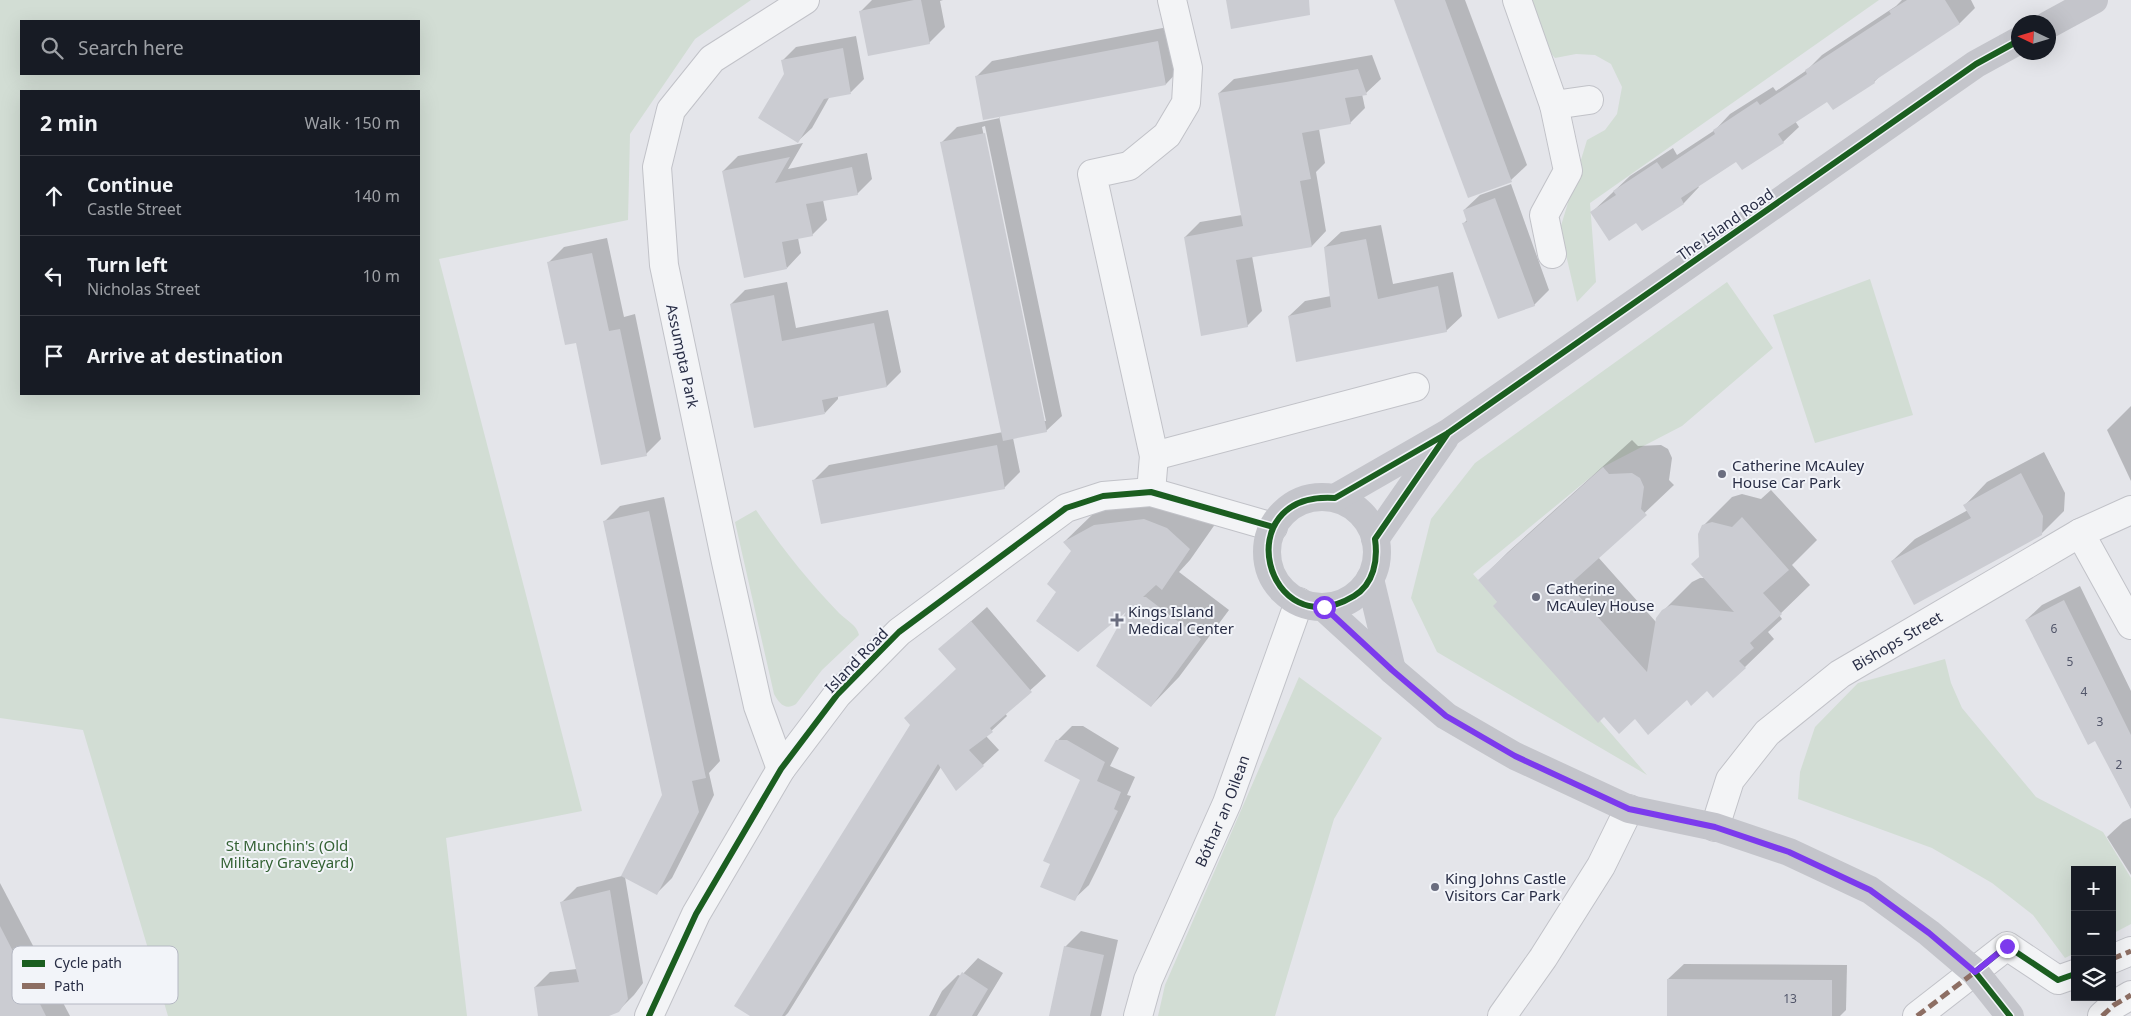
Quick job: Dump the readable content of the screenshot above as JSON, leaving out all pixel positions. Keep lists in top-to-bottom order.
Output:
{
  "streets": {
    "main road": ["The Island Road"],
    "street": [
      "Assumpta Park",
      "Bishops Street",
      "Island Road",
      "Bóthar an Oilean"
    ]
  },
  "crossings": [
    ["The Island Road", "Island Road"],
    ["The Island Road", "Bóthar an Oilean"],
    ["Assumpta Park", "Island Road"],
    ["Island Road", "Bóthar an Oilean"]
  ],
  "parks": ["St Munchin's (Old Military Graveyard)"],
  "places": {
    "other": ["Catherine McAuley House Car Park", "Catherine McAuley House", "King Johns Castle Visitors Car Park"],
    "health": ["Kings Island Medical Center"]
  },
  "house_numbers": [
    "6",
    "5",
    "4",
    "3",
    "2",
    "13"
  ],
  "legend": ["Cycle path", "Path"],
  "north": "left",
  "page": {
    "search": "Search here",
    "heading": ["2 min", "Walk · 150 m"],
    "list": [
      ["Continue", "Castle Street", "140 m"],
      ["Turn left", "Nicholas Street", "10 m"],
      "Arrive at destination"
    ],
    "map_buttons": ["+", "−"]
  }
}
